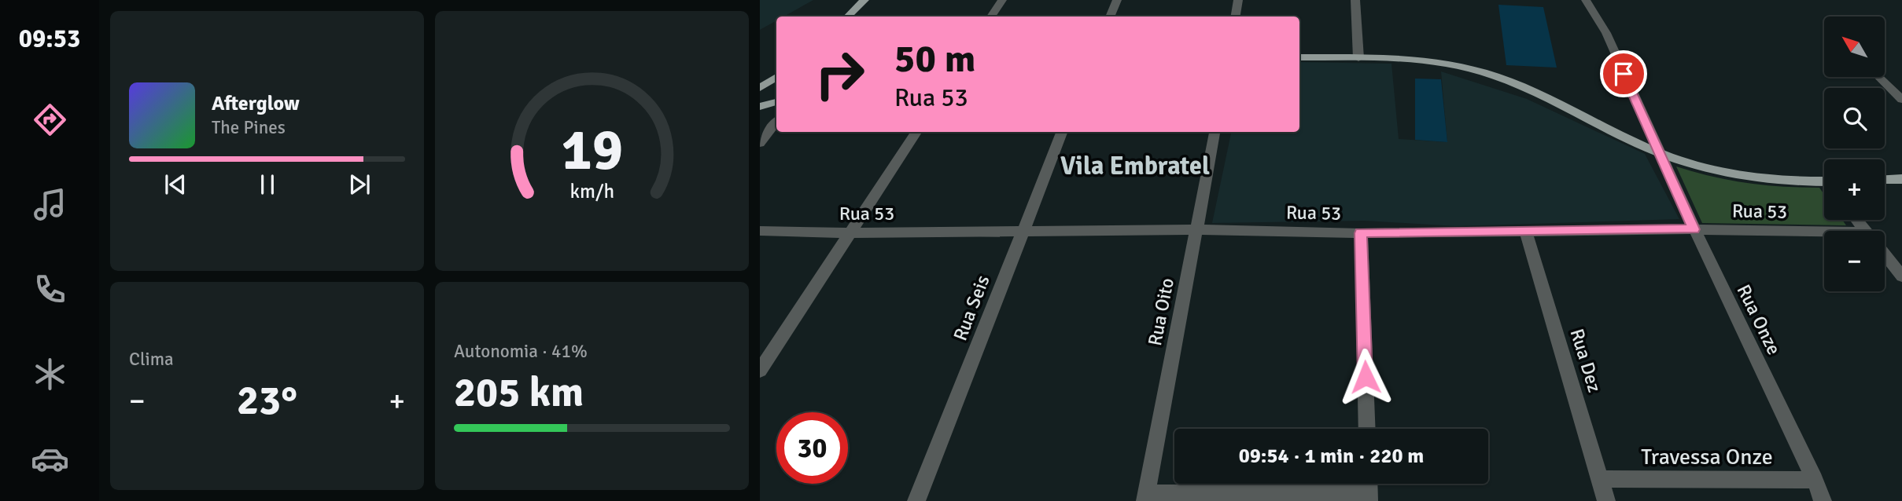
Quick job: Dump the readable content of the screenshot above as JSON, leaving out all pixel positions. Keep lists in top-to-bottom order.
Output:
{
  "streets": {
    "street": [
      "Rua 53",
      "Rua Seis",
      "Rua Oito",
      "Rua Onze",
      "Rua Dez",
      "Travessa Onze"
    ]
  },
  "crossings": [
    ["Rua 53", "Rua Seis"],
    ["Rua 53", "Rua Oito"],
    ["Rua 53", "Rua Onze"],
    ["Rua 53", "Rua Dez"],
    ["Rua Onze", "Travessa Onze"],
    ["Rua Dez", "Travessa Onze"]
  ],
  "districts": ["Vila Embratel"],
  "north": "top left",
  "page": {
    "tabs": "09:53",
    "map_buttons": ["+", "−"],
    "turn": ["50 m", "Rua 53"],
    "song": ["Afterglow", "The Pines"],
    "tile": [
      "Clima",
      ["Autonomia · 41%", "205 km"]
    ],
    "heat": ["−", "23°", "+"],
    "limit": "30",
    "trip": "09:54 · 1 min · 220 m",
    "gauge": ["19", "km/h"]
  }
}
